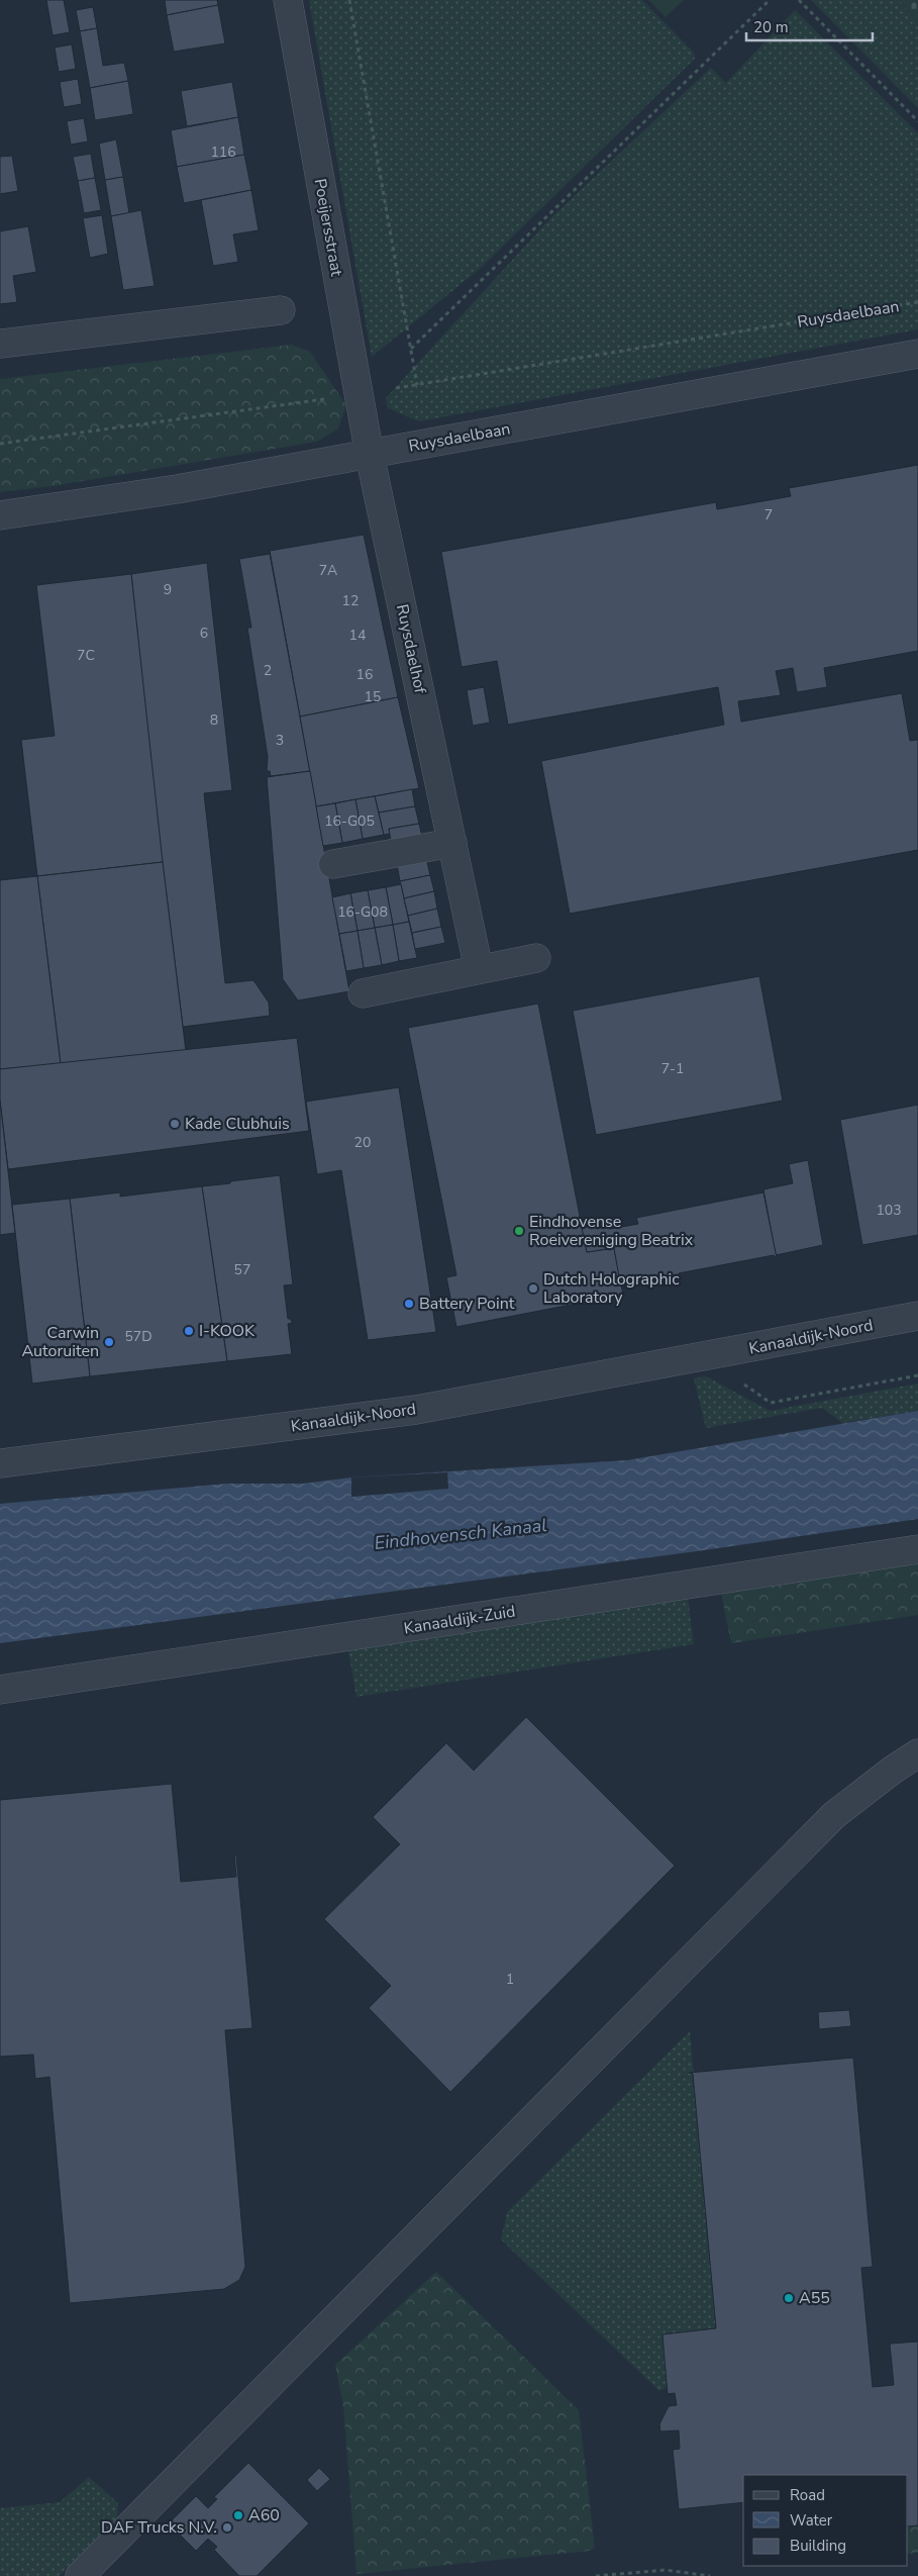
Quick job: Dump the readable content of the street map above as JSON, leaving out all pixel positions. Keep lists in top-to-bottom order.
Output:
{
  "streets": {
    "street": [
      "Poeijersstraat",
      "Ruysdaelbaan",
      "Ruysdaelhof",
      "Kanaaldijk-Noord",
      "Kanaaldijk-Zuid"
    ]
  },
  "crossings": [
    ["Poeijersstraat", "Ruysdaelbaan"],
    ["Poeijersstraat", "Ruysdaelhof"],
    ["Ruysdaelbaan", "Ruysdaelhof"]
  ],
  "water": ["Eindhovensch Kanaal"],
  "places": [
    "Kade Clubhuis",
    "Eindhovense Roeivereniging Beatrix",
    "Dutch Holographic Laboratory",
    "Battery Point",
    "I-KOOK",
    "Carwin Autoruiten",
    "A55",
    "A60",
    "DAF Trucks N.V."
  ],
  "house_numbers": [
    "116",
    "7",
    "7A",
    "9",
    "12",
    "6",
    "14",
    "7C",
    "2",
    "16",
    "15",
    "8",
    "3",
    "16-G05",
    "16-G08",
    "7-1",
    "20",
    "103",
    "57",
    "57D",
    "1"
  ],
  "legend": ["Road", "Water", "Building"],
  "scale_bar": "20 m"
}
